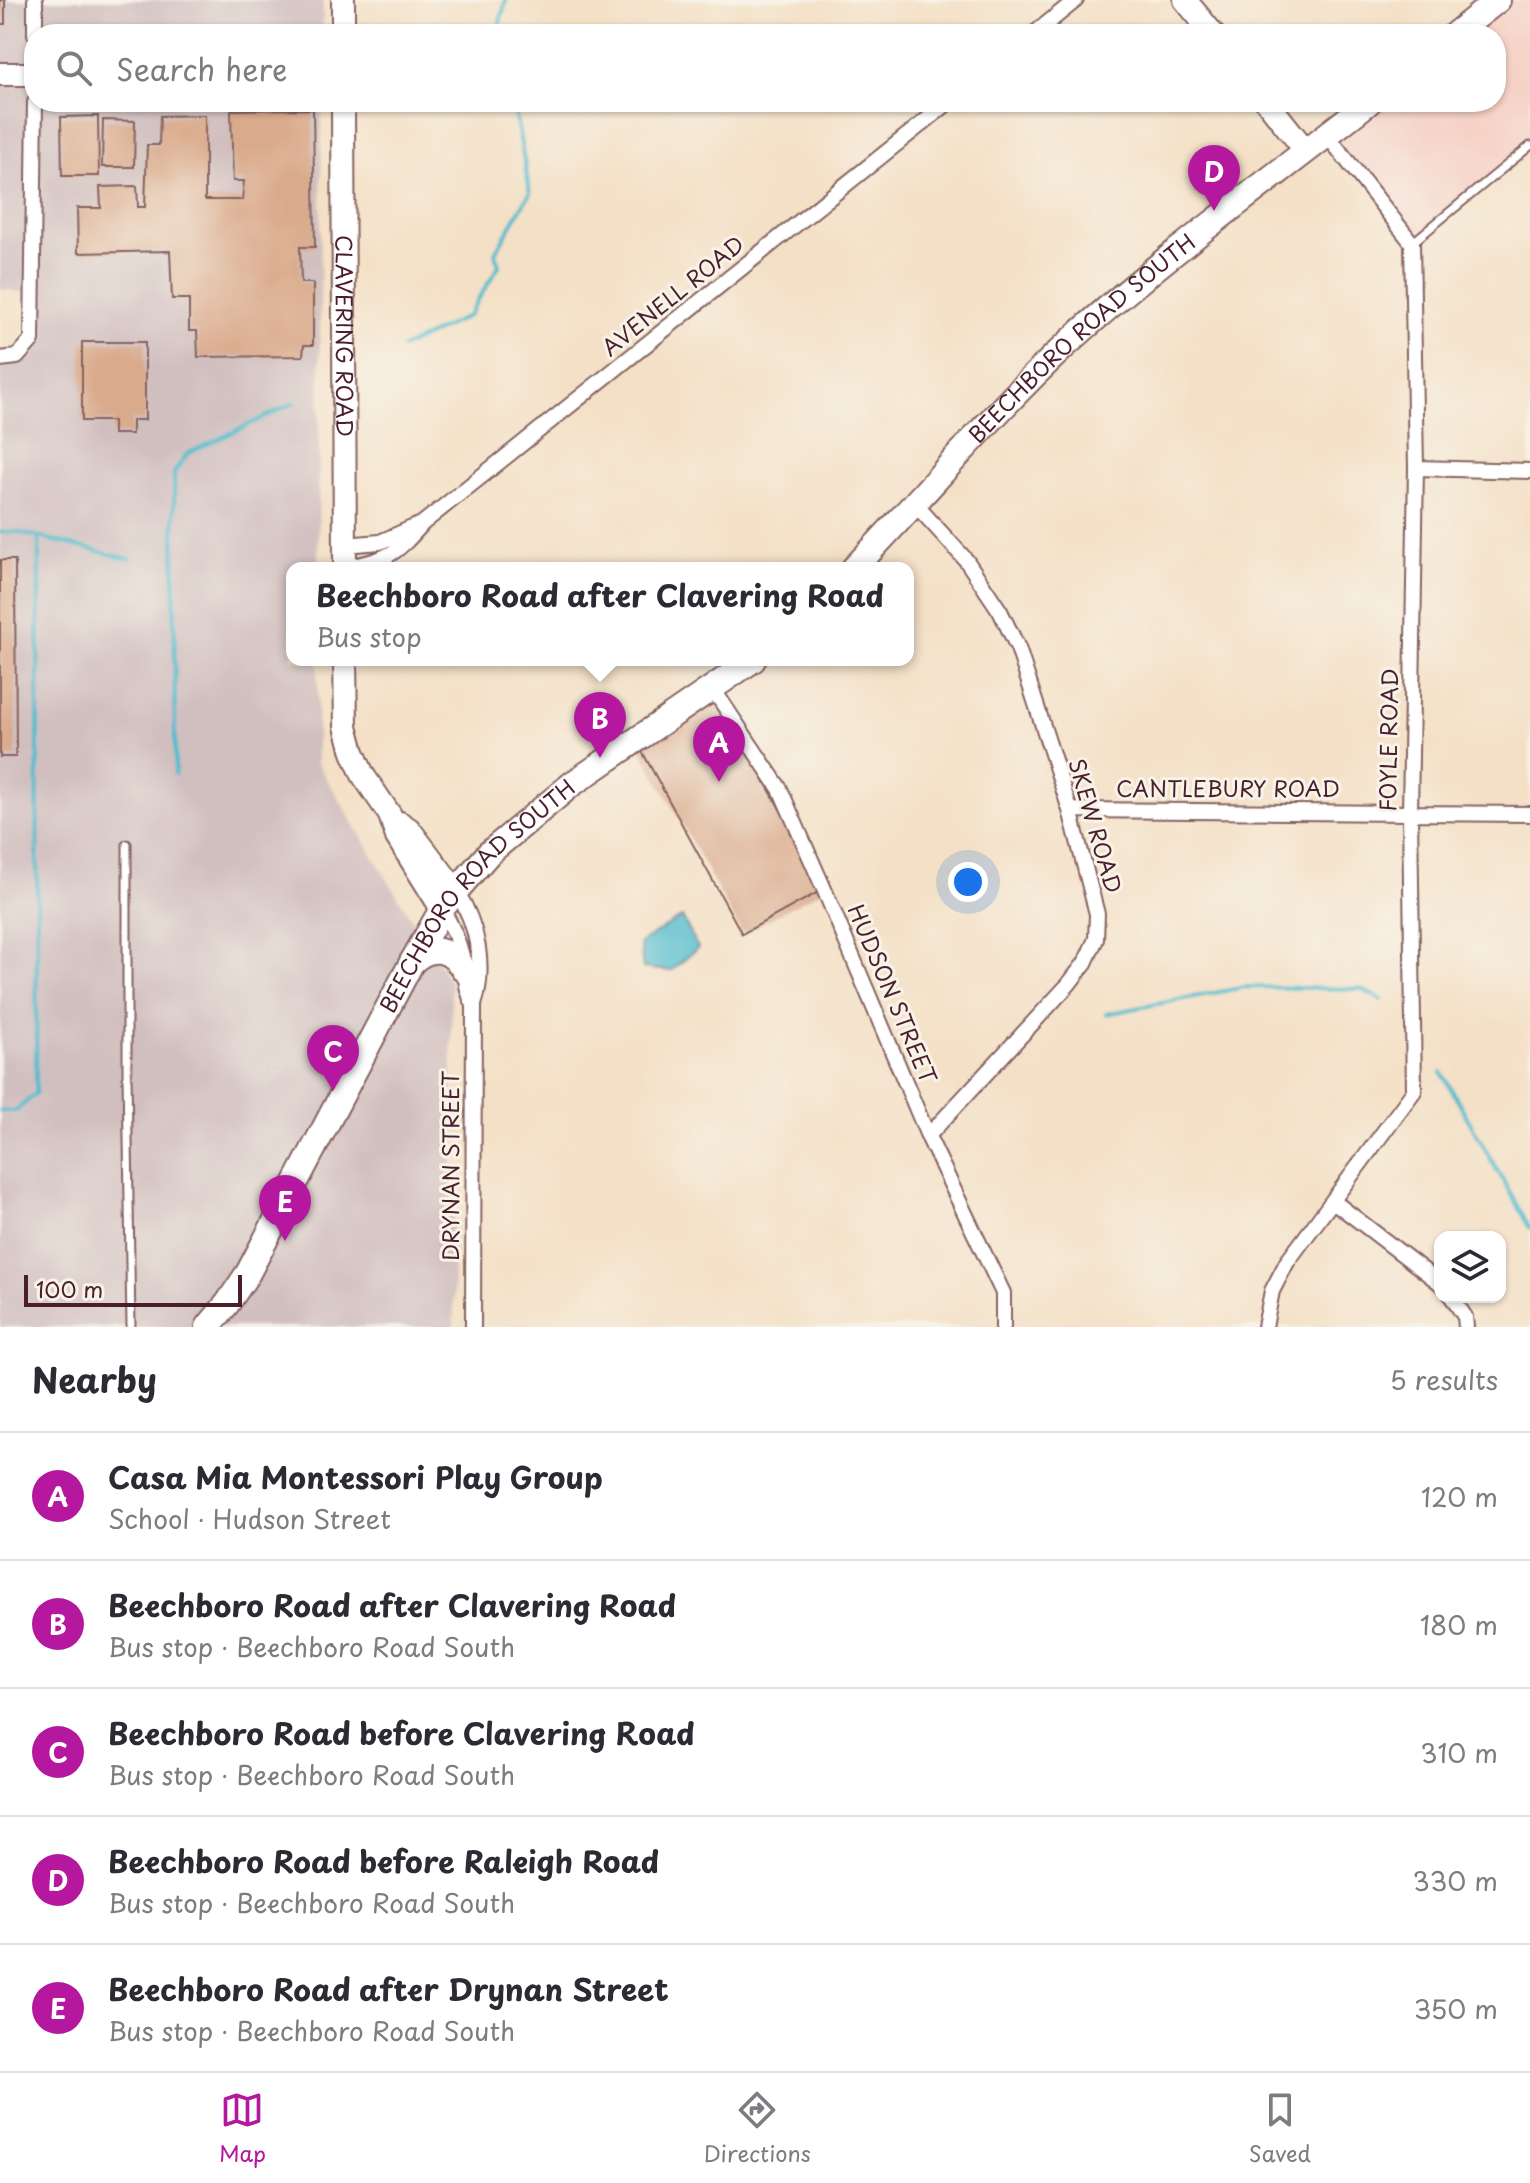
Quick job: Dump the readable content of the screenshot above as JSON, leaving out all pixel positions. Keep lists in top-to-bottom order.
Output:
{
  "streets": {
    "main road": ["BEECHBORO ROAD SOUTH"],
    "street": [
      "AVENELL ROAD",
      "CLAVERING ROAD",
      "FOYLE ROAD",
      "CANTLEBURY ROAD",
      "SKEW ROAD",
      "HUDSON STREET",
      "DRYNAN STREET"
    ]
  },
  "crossings": [
    ["AVENELL ROAD", "CLAVERING ROAD"],
    ["BEECHBORO ROAD SOUTH", "SKEW ROAD"],
    ["BEECHBORO ROAD SOUTH", "HUDSON STREET"],
    ["BEECHBORO ROAD SOUTH", "DRYNAN STREET"],
    ["FOYLE ROAD", "CANTLEBURY ROAD"],
    ["CANTLEBURY ROAD", "SKEW ROAD"],
    ["SKEW ROAD", "HUDSON STREET"]
  ],
  "scale_bar": "100 m",
  "page": {
    "search": "Search here",
    "pins": [
      "D",
      "B",
      "A",
      "C",
      "E"
    ],
    "popup": ["Beechboro Road after Clavering Road", "Bus stop"],
    "scale": "100 m",
    "heading": ["Nearby", "5 results"],
    "list": [
      {
        "mark": "A",
        "name": "Casa Mia Montessori Play Group",
        "note": "School · Hudson Street",
        "value": "120 m"
      },
      {
        "mark": "B",
        "name": "Beechboro Road after Clavering Road",
        "note": "Bus stop · Beechboro Road South",
        "value": "180 m"
      },
      {
        "mark": "C",
        "name": "Beechboro Road before Clavering Road",
        "note": "Bus stop · Beechboro Road South",
        "value": "310 m"
      },
      {
        "mark": "D",
        "name": "Beechboro Road before Raleigh Road",
        "note": "Bus stop · Beechboro Road South",
        "value": "330 m"
      },
      {
        "mark": "E",
        "name": "Beechboro Road after Drynan Street",
        "note": "Bus stop · Beechboro Road South",
        "value": "350 m"
      }
    ],
    "nav": ["Map", "Directions", "Saved"]
  }
}
